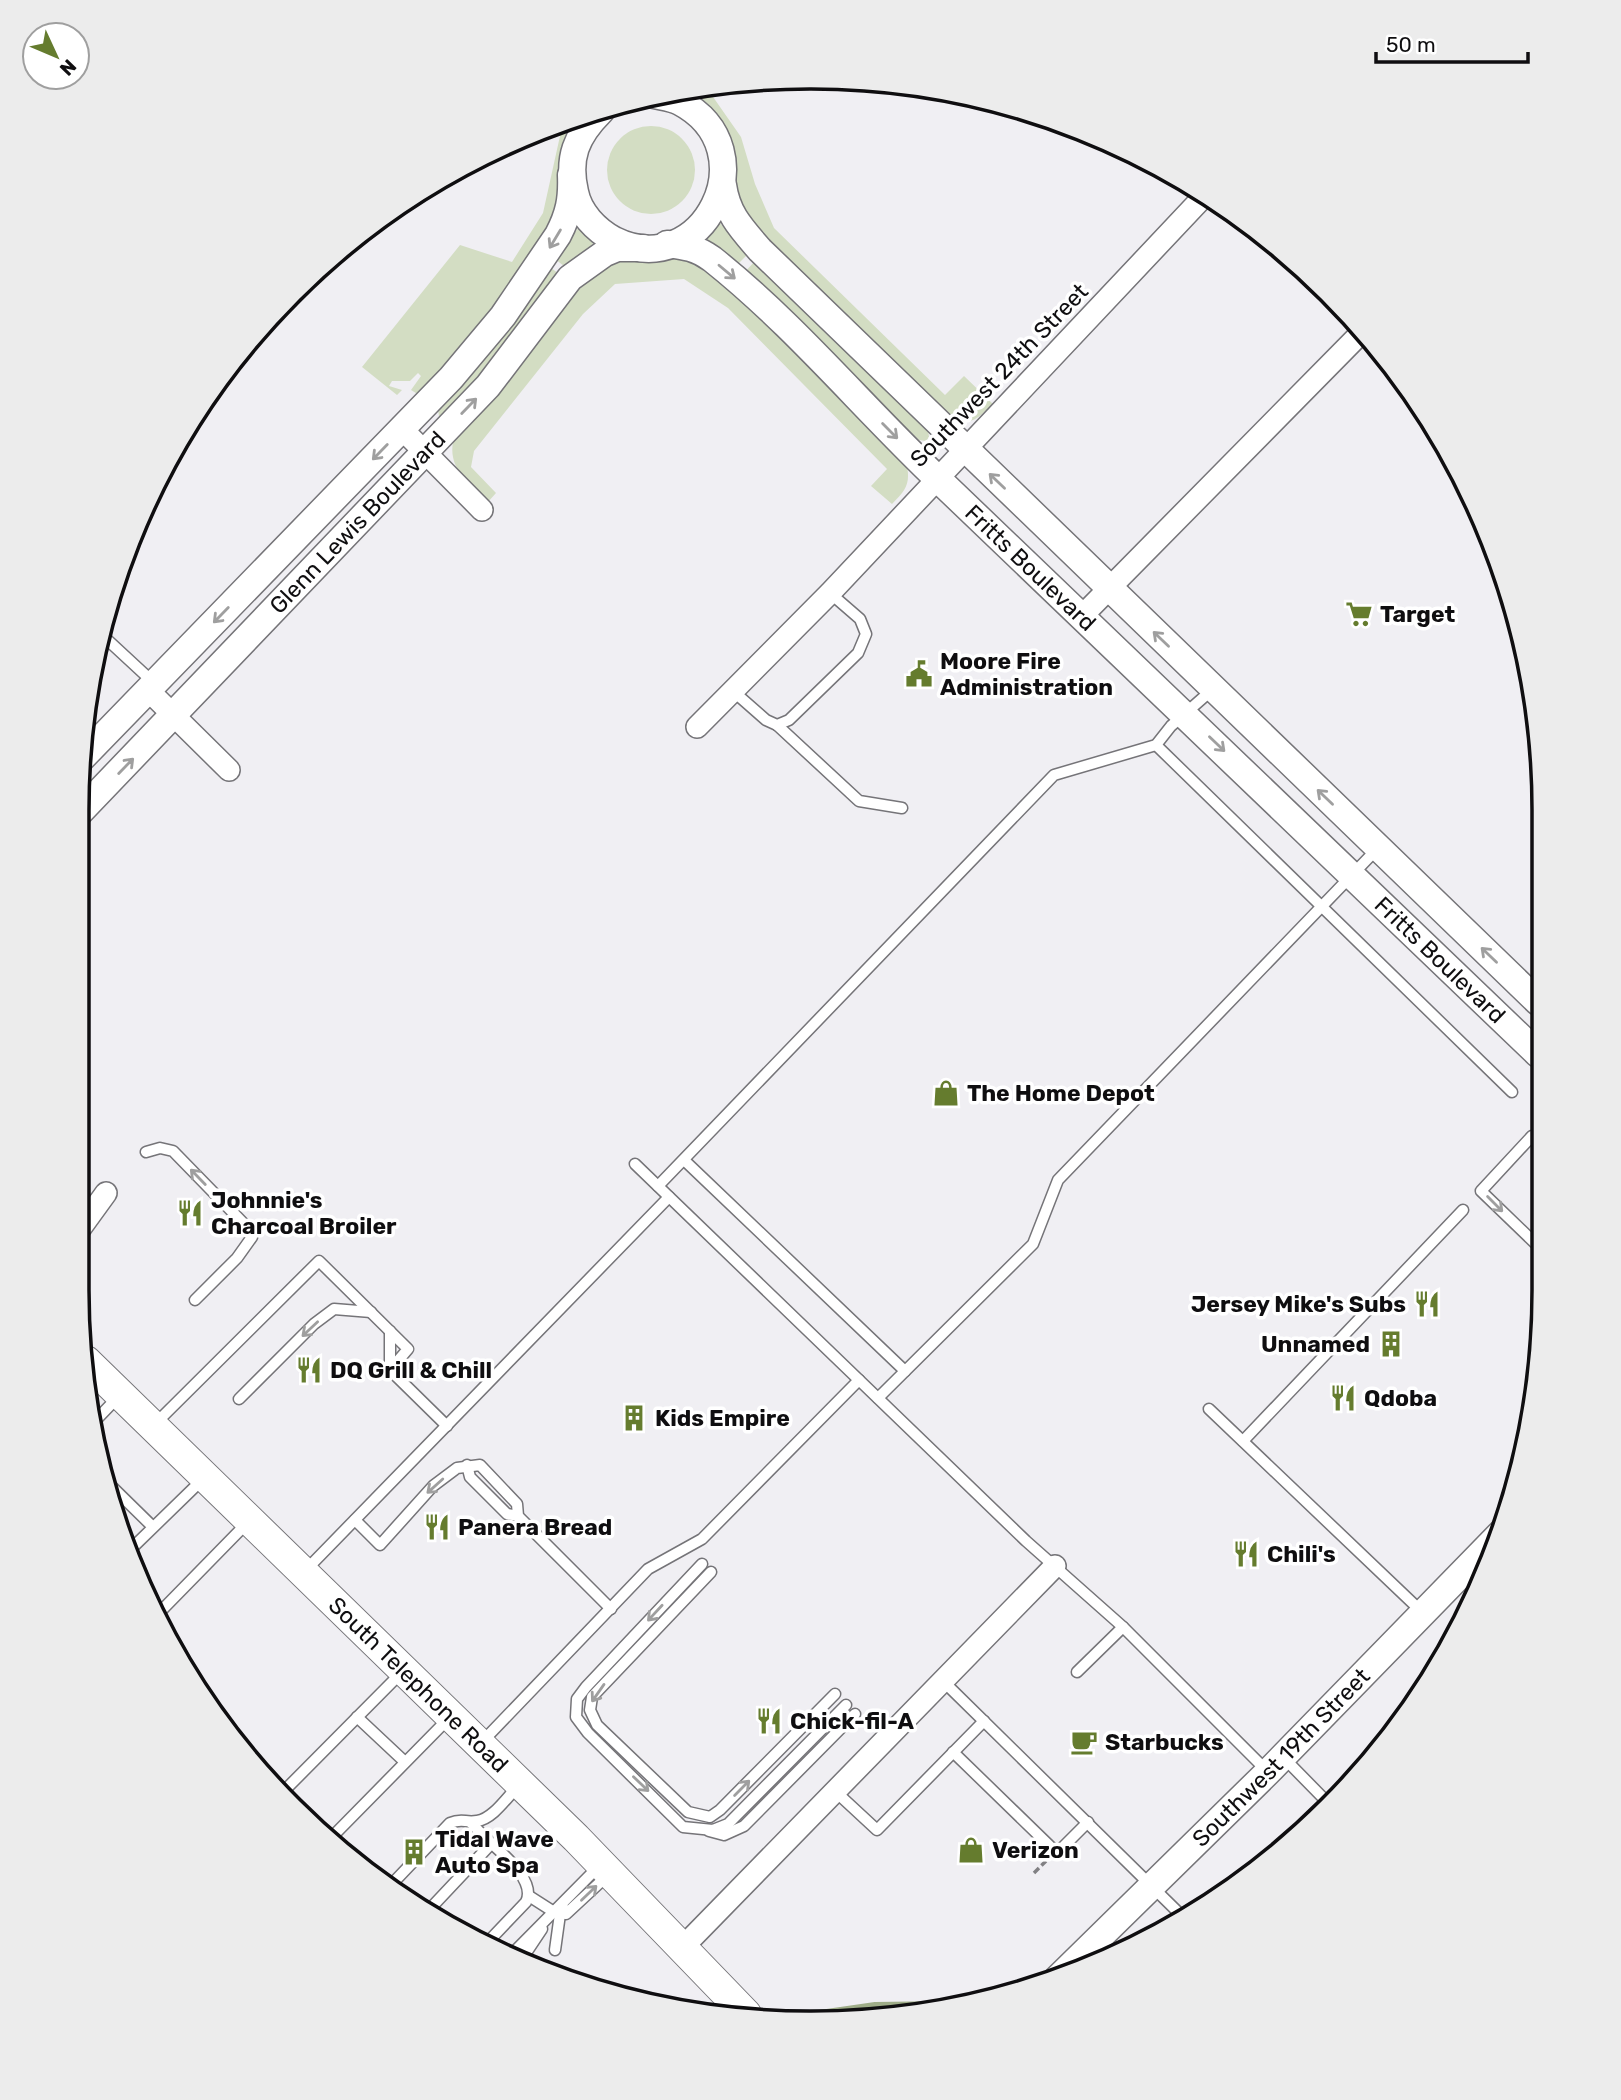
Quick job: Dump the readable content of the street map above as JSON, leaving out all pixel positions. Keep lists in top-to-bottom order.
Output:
{
  "streets": {
    "main road": ["South Telephone Road"],
    "street": [
      "Southwest 24th Street",
      "Glenn Lewis Boulevard",
      "Fritts Boulevard",
      "Southwest 19th Street"
    ]
  },
  "crossings": [
    ["Southwest 24th Street", "Fritts Boulevard"],
    ["Glenn Lewis Boulevard", "Fritts Boulevard"]
  ],
  "places": {
    "supermarket": ["Target"],
    "public building": ["Moore Fire Administration"],
    "shop": ["The Home Depot", "Verizon"],
    "restaurant": [
      "Johnnie's Charcoal Broiler",
      "Jersey Mike's Subs",
      "DQ Grill & Chill",
      "Qdoba",
      "Panera Bread",
      "Chili's",
      "Chick-fil-A"
    ],
    "building": ["Unnamed", "Kids Empire", "Tidal Wave Auto Spa"],
    "cafe": ["Starbucks"]
  },
  "scale_bar": "50 m",
  "north": "bottom right"
}
